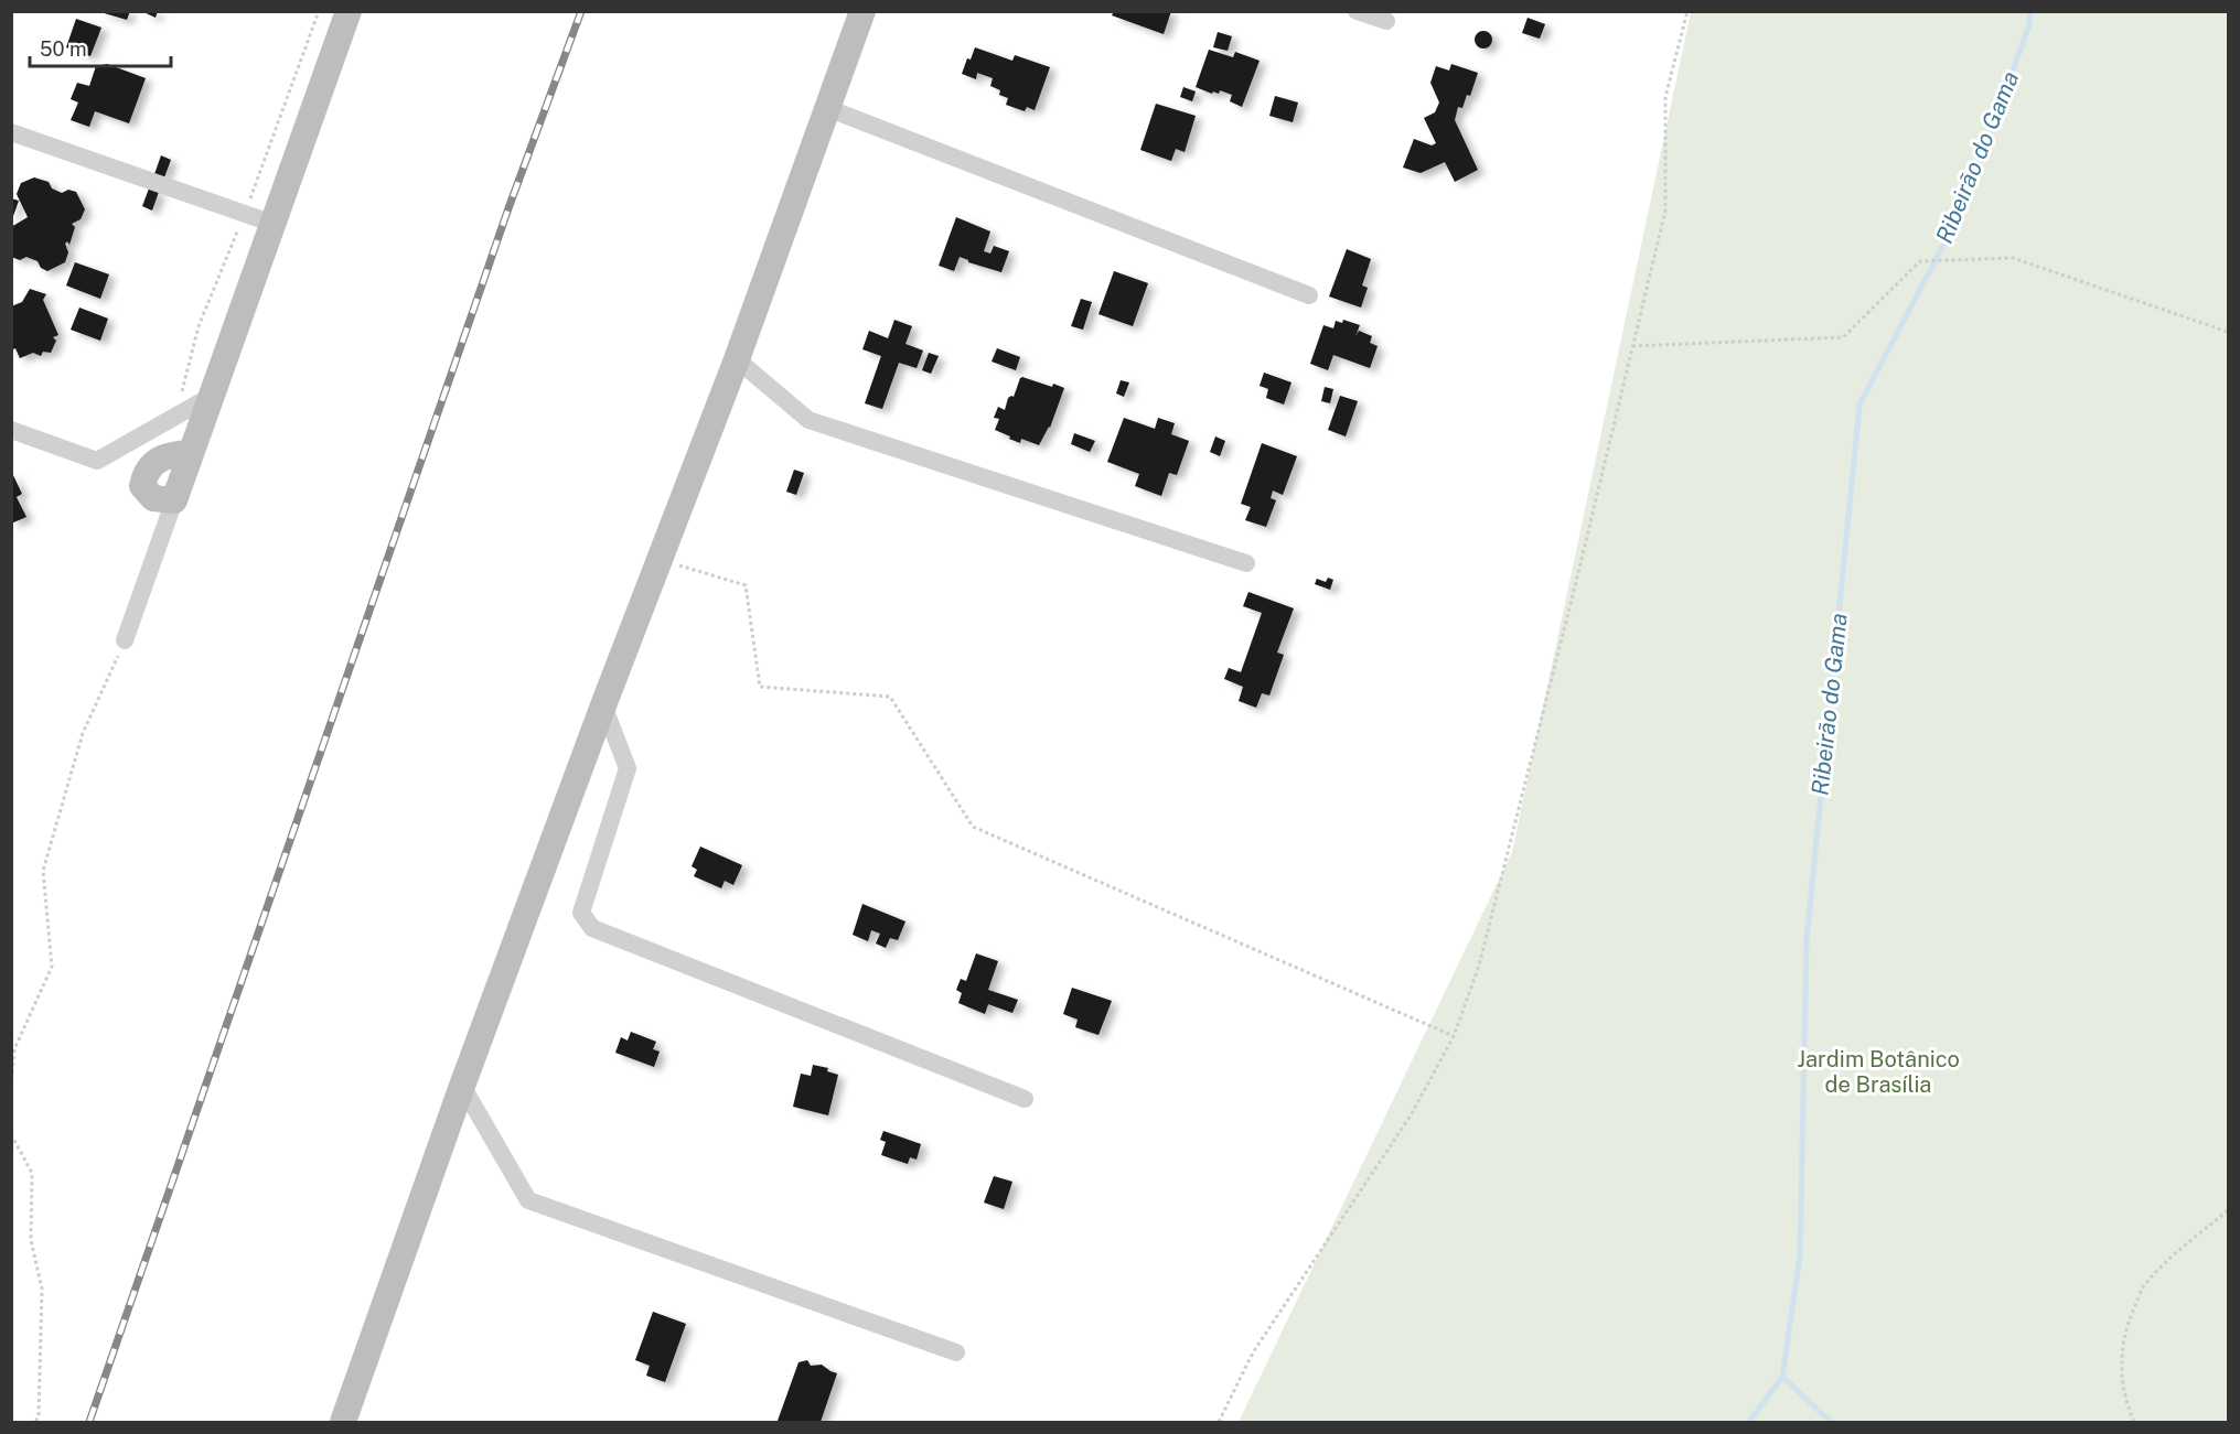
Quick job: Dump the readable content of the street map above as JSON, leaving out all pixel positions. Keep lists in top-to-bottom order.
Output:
{
  "water": ["Ribeirão do Gama"],
  "parks": ["Jardim Botânico de Brasília"],
  "scale_bar": "50 m"
}
